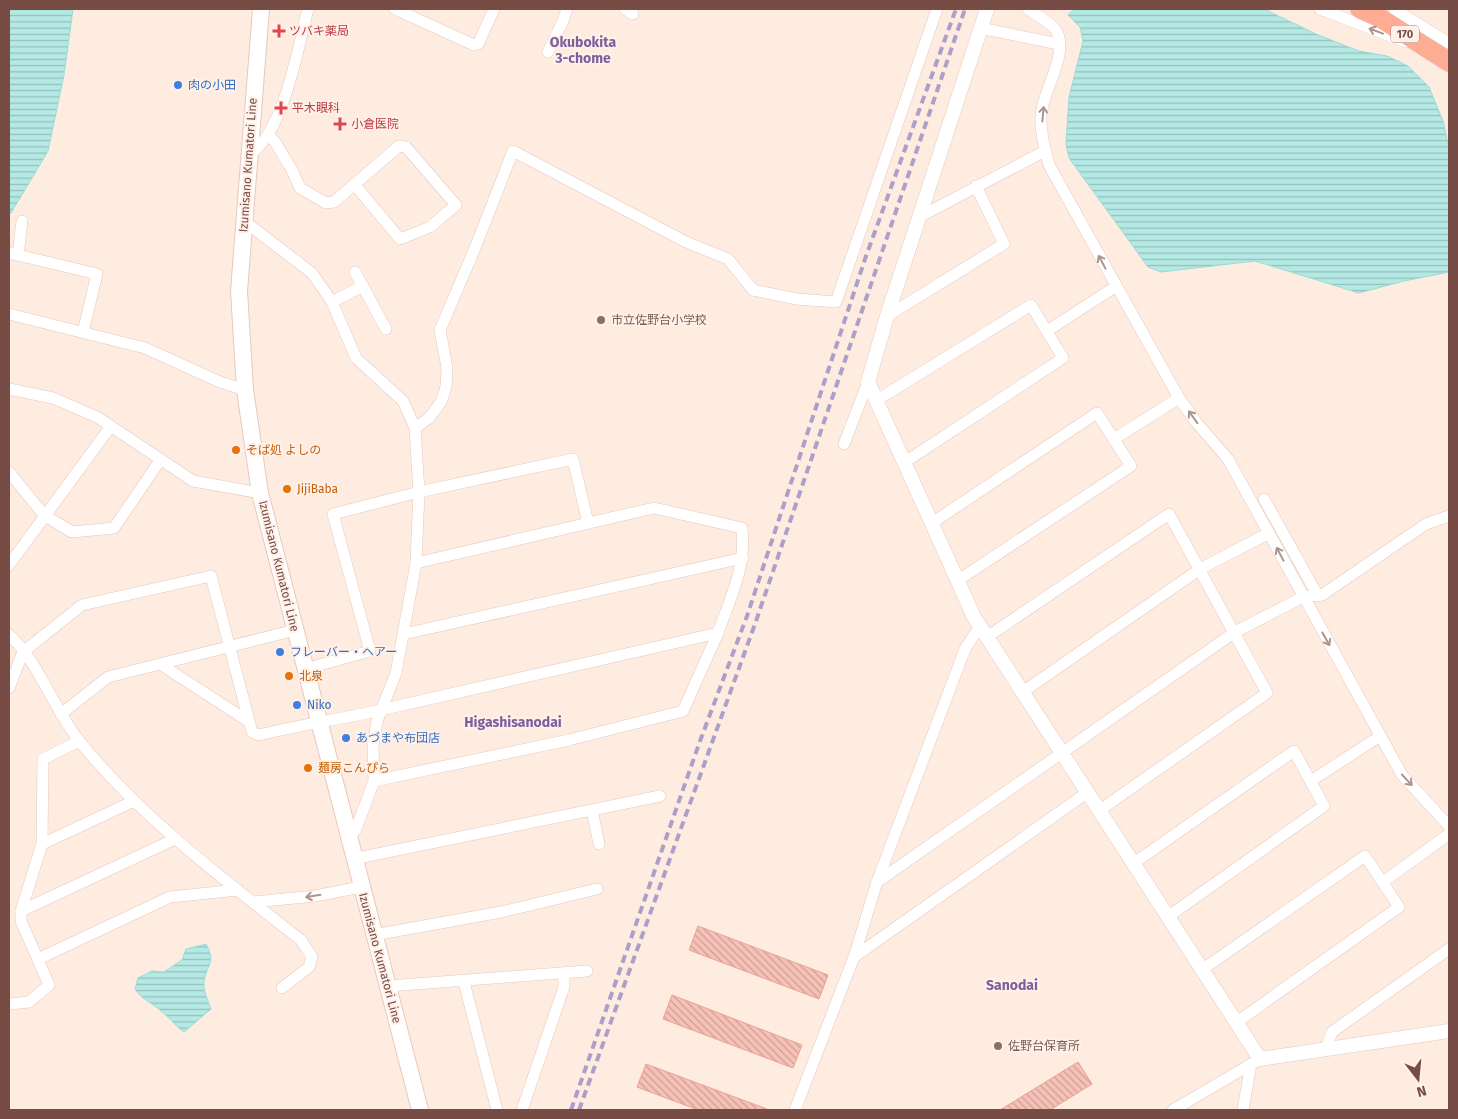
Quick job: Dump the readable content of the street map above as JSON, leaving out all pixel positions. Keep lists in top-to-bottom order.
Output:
{
  "streets": {
    "highway": ["170"],
    "main road": ["Izumisano Kumatori Line"]
  },
  "districts": ["Okubokita 3-chome", "Higashisanodai", "Sanodai"],
  "places": {
    "health": ["ツバキ薬局", "平木眼科", "小倉医院"],
    "other": [
      "肉の小田",
      "市立佐野台小学校",
      "そば処 よしの",
      "JijiBaba",
      "フレーバー・ヘアー",
      "北泉",
      "Niko",
      "あづまや布団店",
      "麺房こんぴら",
      "佐野台保育所"
    ]
  },
  "north": "bottom"
}
